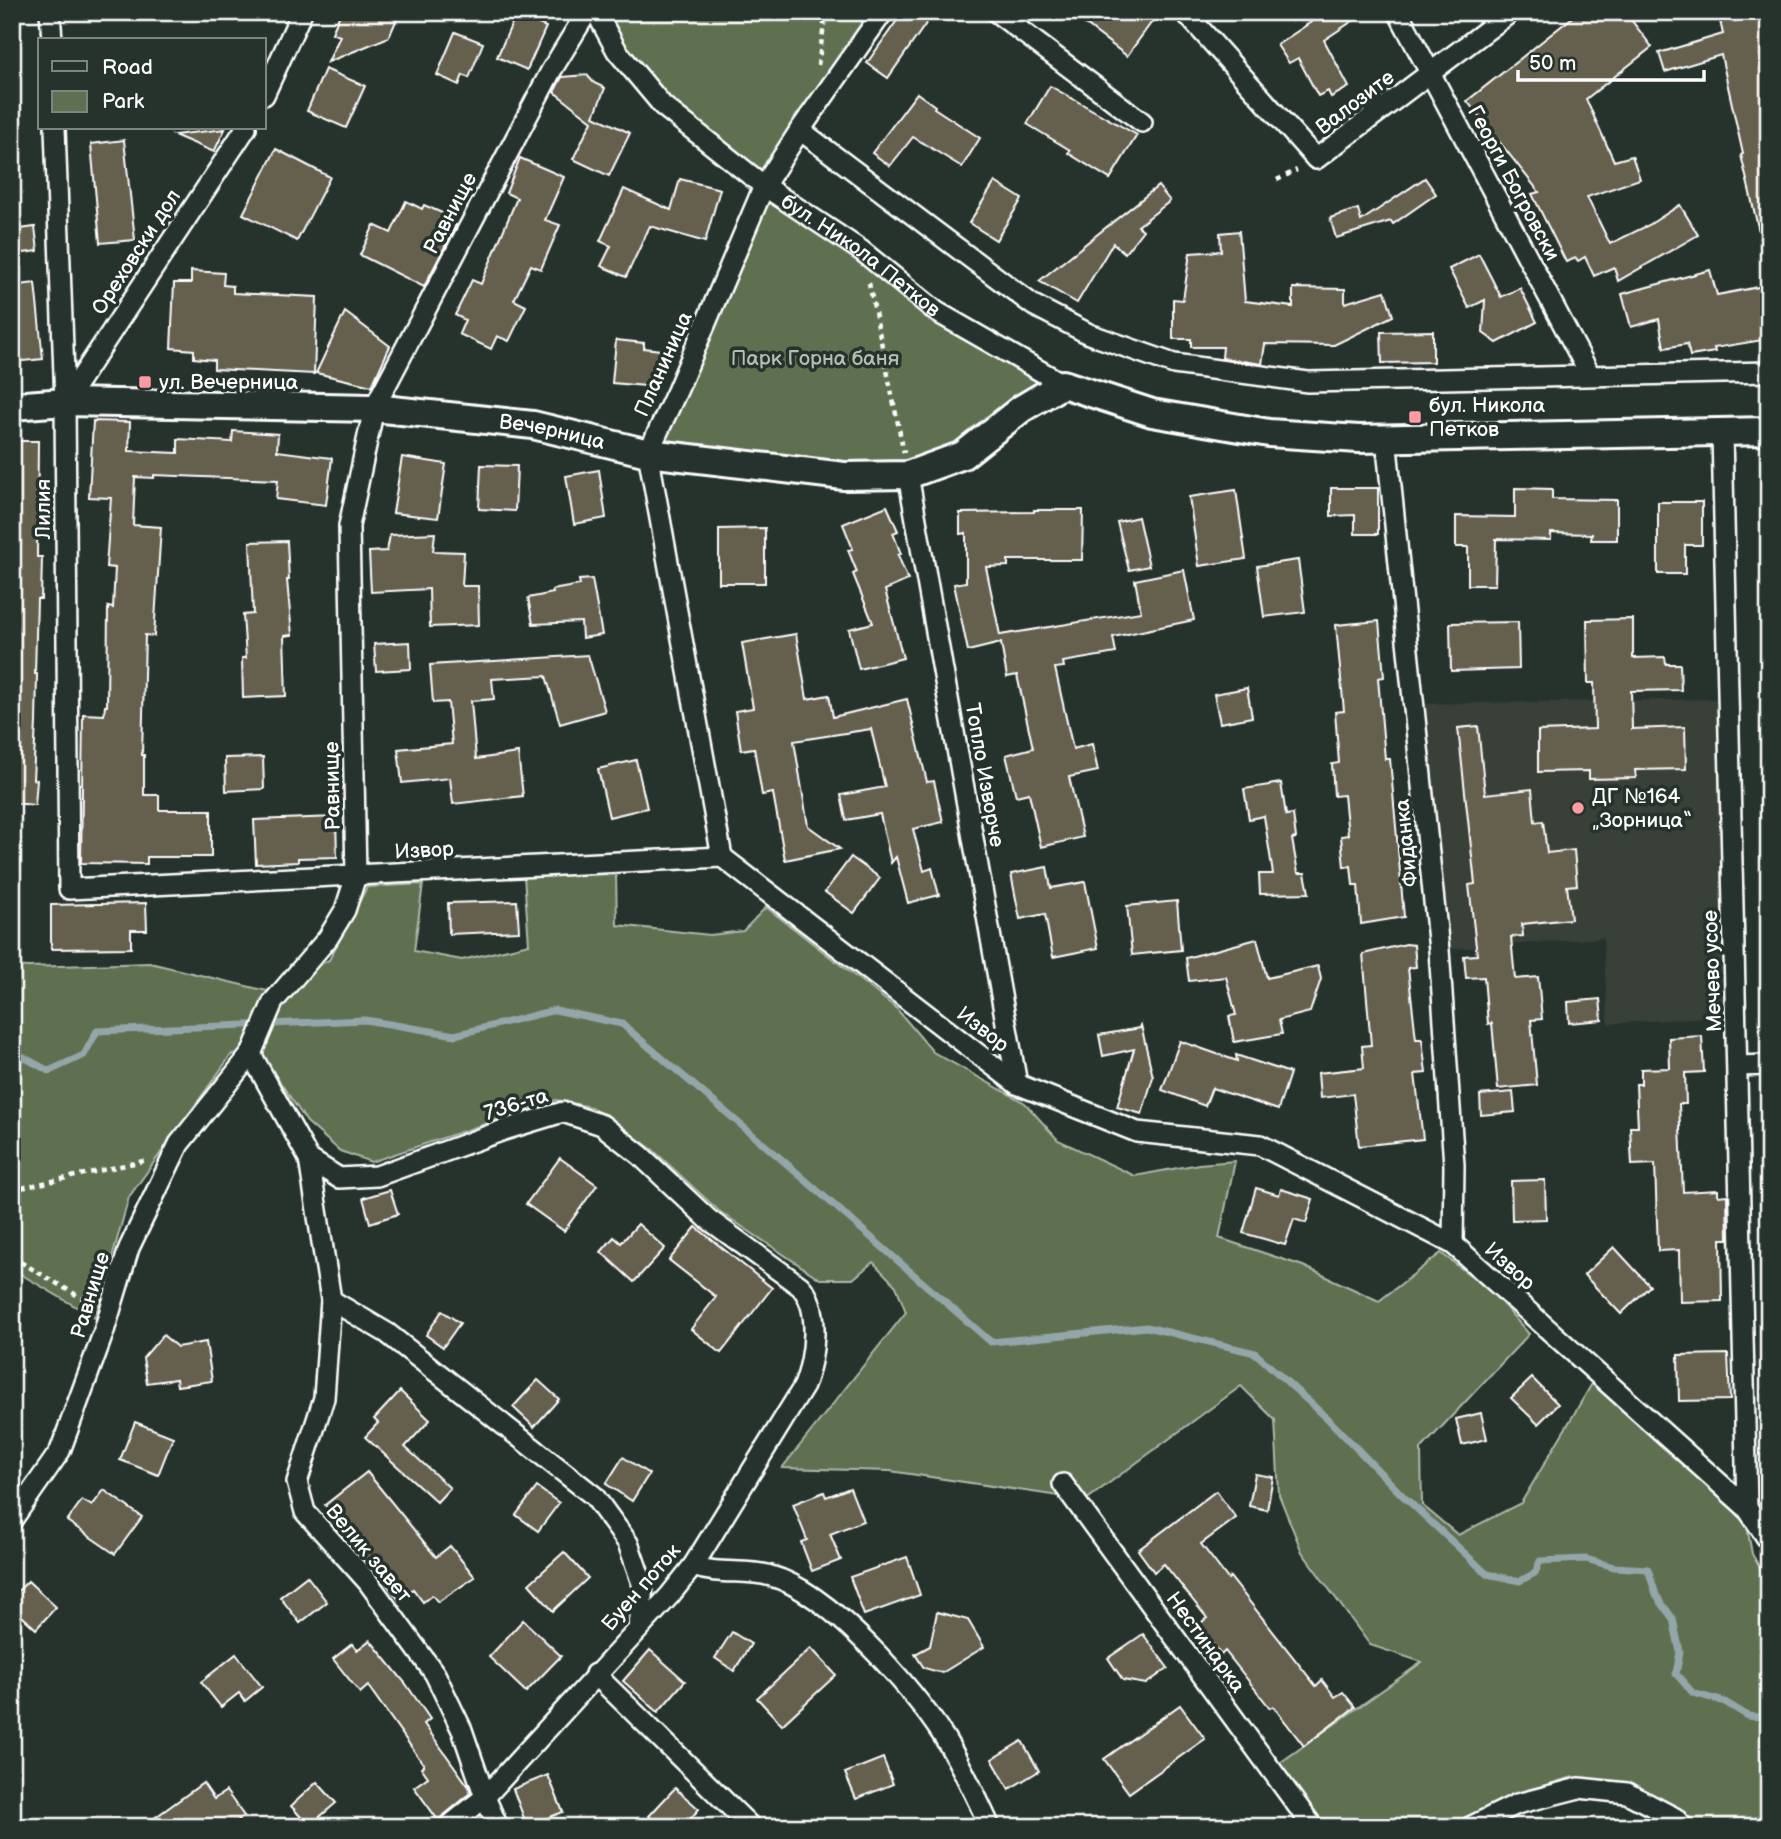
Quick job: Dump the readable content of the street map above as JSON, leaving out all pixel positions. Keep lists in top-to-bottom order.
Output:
{
  "streets": {
    "street": [
      "Валозите",
      "Георги Богровски",
      "Равнище",
      "Ореховски дол",
      "бул. Никола Петков",
      "Планиница",
      "Вечерница",
      "Лилия",
      "Топло Изворче",
      "Фиданка",
      "Извор",
      "Мечево усое",
      "736-та",
      "Велик завет",
      "Буен поток",
      "Нестинарка"
    ]
  },
  "crossings": [
    ["Валозите", "Георги Богровски"],
    ["Равнище", "Вечерница"],
    ["Равнище", "Извор"],
    ["Равнище", "Велик завет"],
    ["Ореховски дол", "Вечерница"],
    ["Ореховски дол", "Лилия"],
    ["бул. Никола Петков", "Планиница"],
    ["бул. Никола Петков", "Вечерница"],
    ["бул. Никола Петков", "Фиданка"],
    ["бул. Никола Петков", "Мечево усое"],
    ["Планиница", "Вечерница"],
    ["Вечерница", "Лилия"],
    ["Вечерница", "Топло Изворче"],
    ["Лилия", "Извор"],
    ["Топло Изворче", "Извор"],
    ["Фиданка", "Извор"],
    ["Извор", "Мечево усое"],
    ["736-та", "Велик завет"],
    ["736-та", "Буен поток"],
    ["Велик завет", "Буен поток"]
  ],
  "parks": ["Парк Горна баня"],
  "places": {
    "transit": ["ул. Вечерница", "бул. Никола Петков"],
    "other": ["ДГ №164 „Зорница“"]
  },
  "legend": ["Road", "Park"],
  "scale_bar": "50 m"
}
